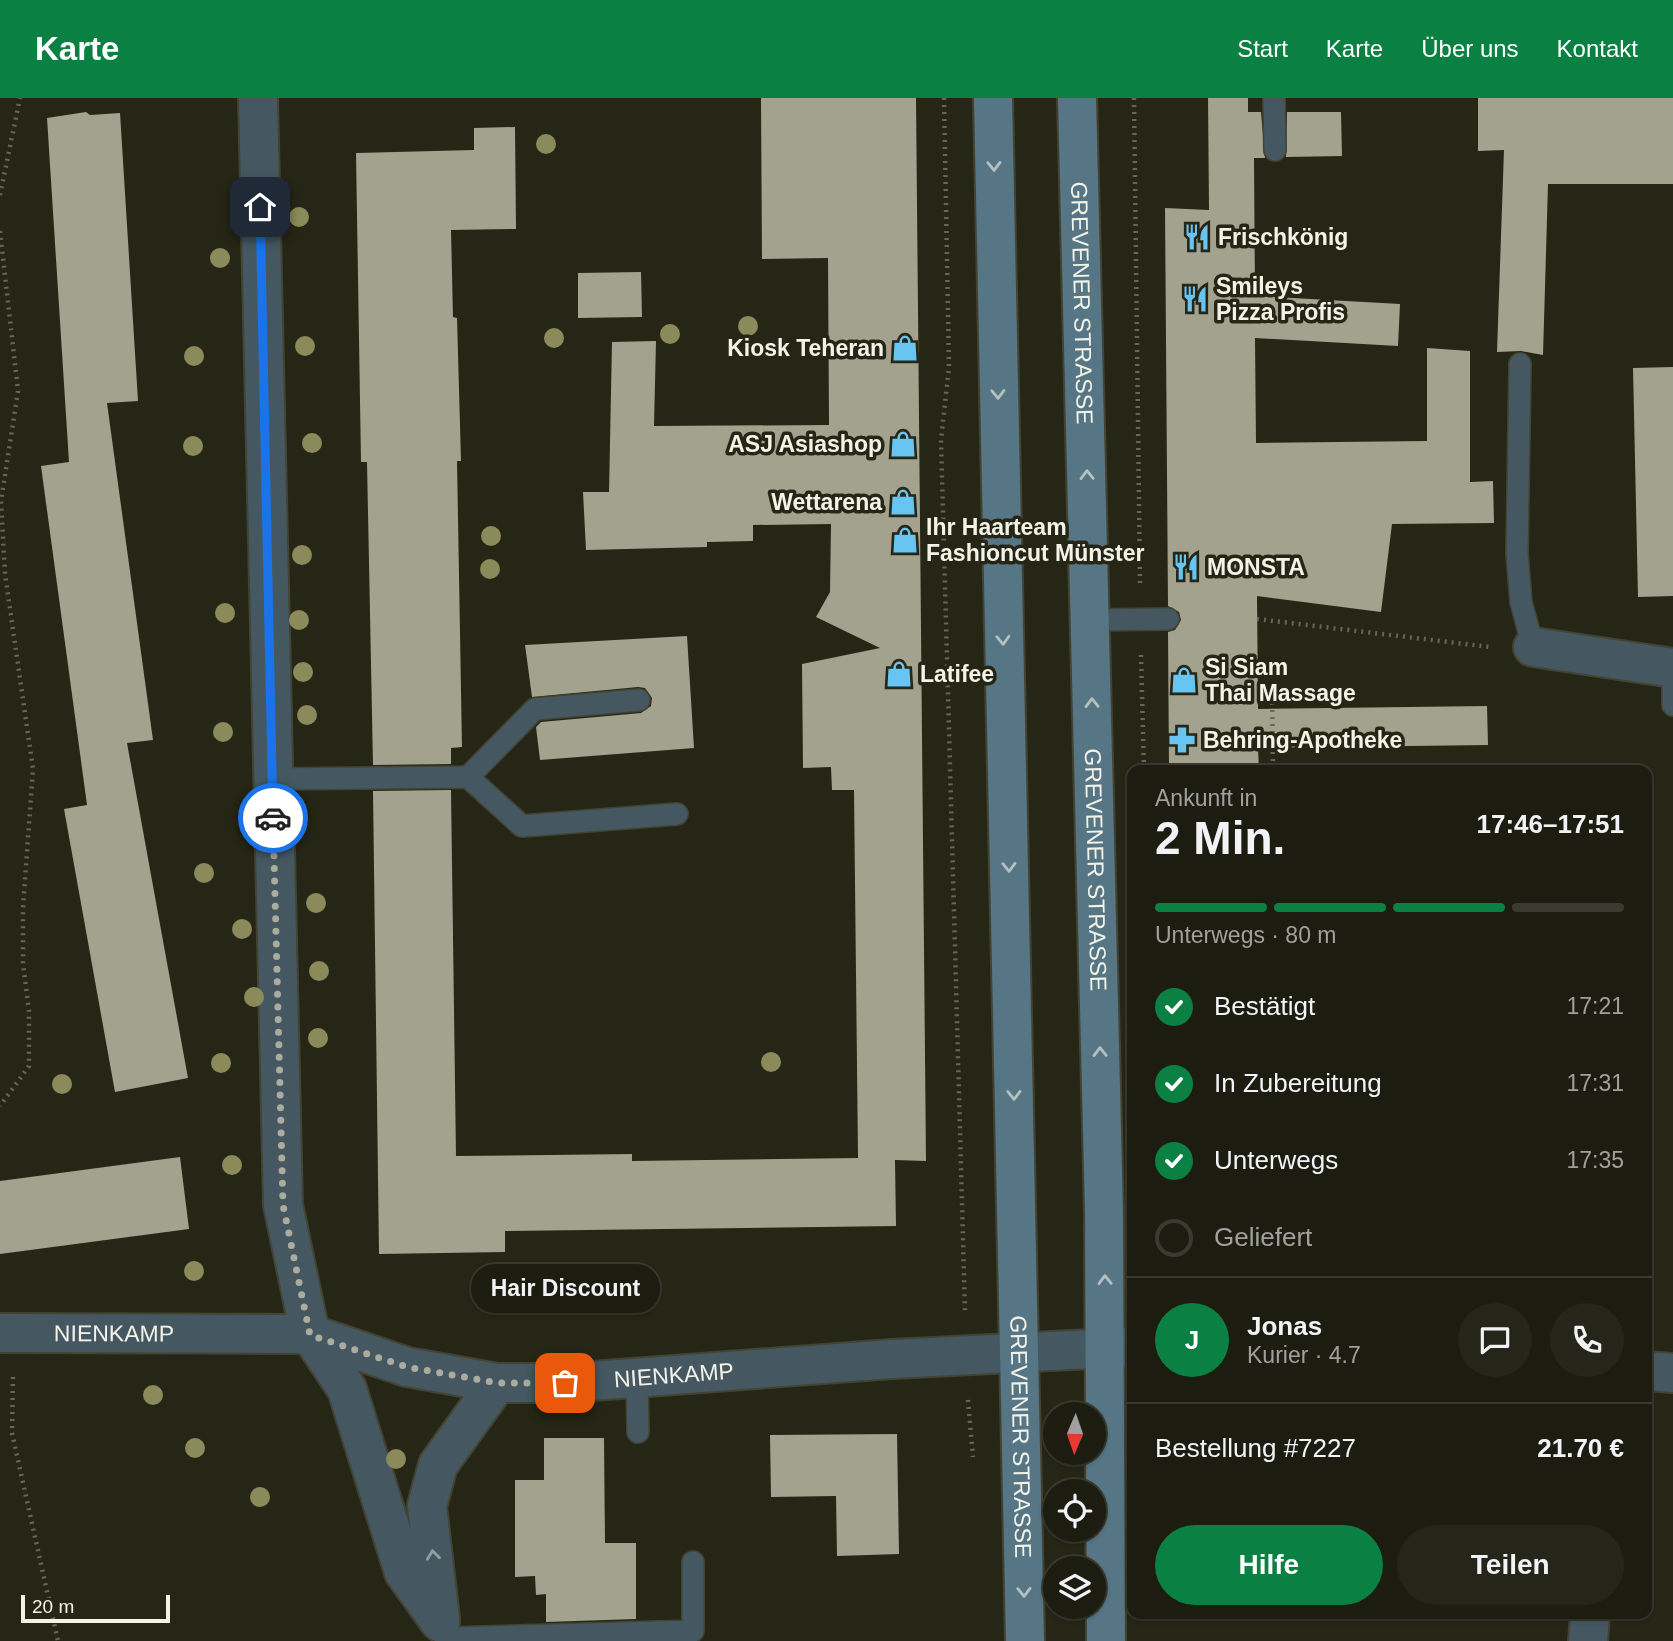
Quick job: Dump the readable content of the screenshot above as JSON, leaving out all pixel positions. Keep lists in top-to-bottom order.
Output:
{
  "streets": {
    "main road": ["GREVENER STRASSE"],
    "street": ["NIENKAMP"]
  },
  "crossings": [
    ["GREVENER STRASSE", "NIENKAMP"]
  ],
  "places": {
    "restaurant": ["Frischkönig", "Smileys Pizza Profis", "MONSTA"],
    "shop": [
      "Kiosk Teheran",
      "ASJ Asiashop",
      "Wettarena",
      "Ihr Haarteam Fashioncut Münster",
      "Latifee",
      "Si Siam Thai Massage"
    ],
    "pharmacy": ["Behring-Apotheke"],
    "other": ["Hair Discount"]
  },
  "scale_bar": "20 m",
  "north": "bottom",
  "page": {
    "header": "Karte",
    "nav": [
      "Start",
      "Karte",
      "Über uns",
      "Kontakt"
    ],
    "heading": ["2 Min.", "Ankunft in", "17:46–17:51"],
    "panel": [
      "Jonas",
      "Kurier · 4.7",
      "Bestellung #7227",
      "21.70 €"
    ],
    "bar": "Unterwegs · 80 m",
    "list": [
      ["Bestätigt", "17:21"],
      ["In Zubereitung", "17:31"],
      ["Unterwegs", "17:35"],
      "Geliefert"
    ],
    "bubble": "Hair Discount",
    "round": "J",
    "buttons": ["Hilfe", "Teilen"],
    "scale": "20 m"
  }
}
